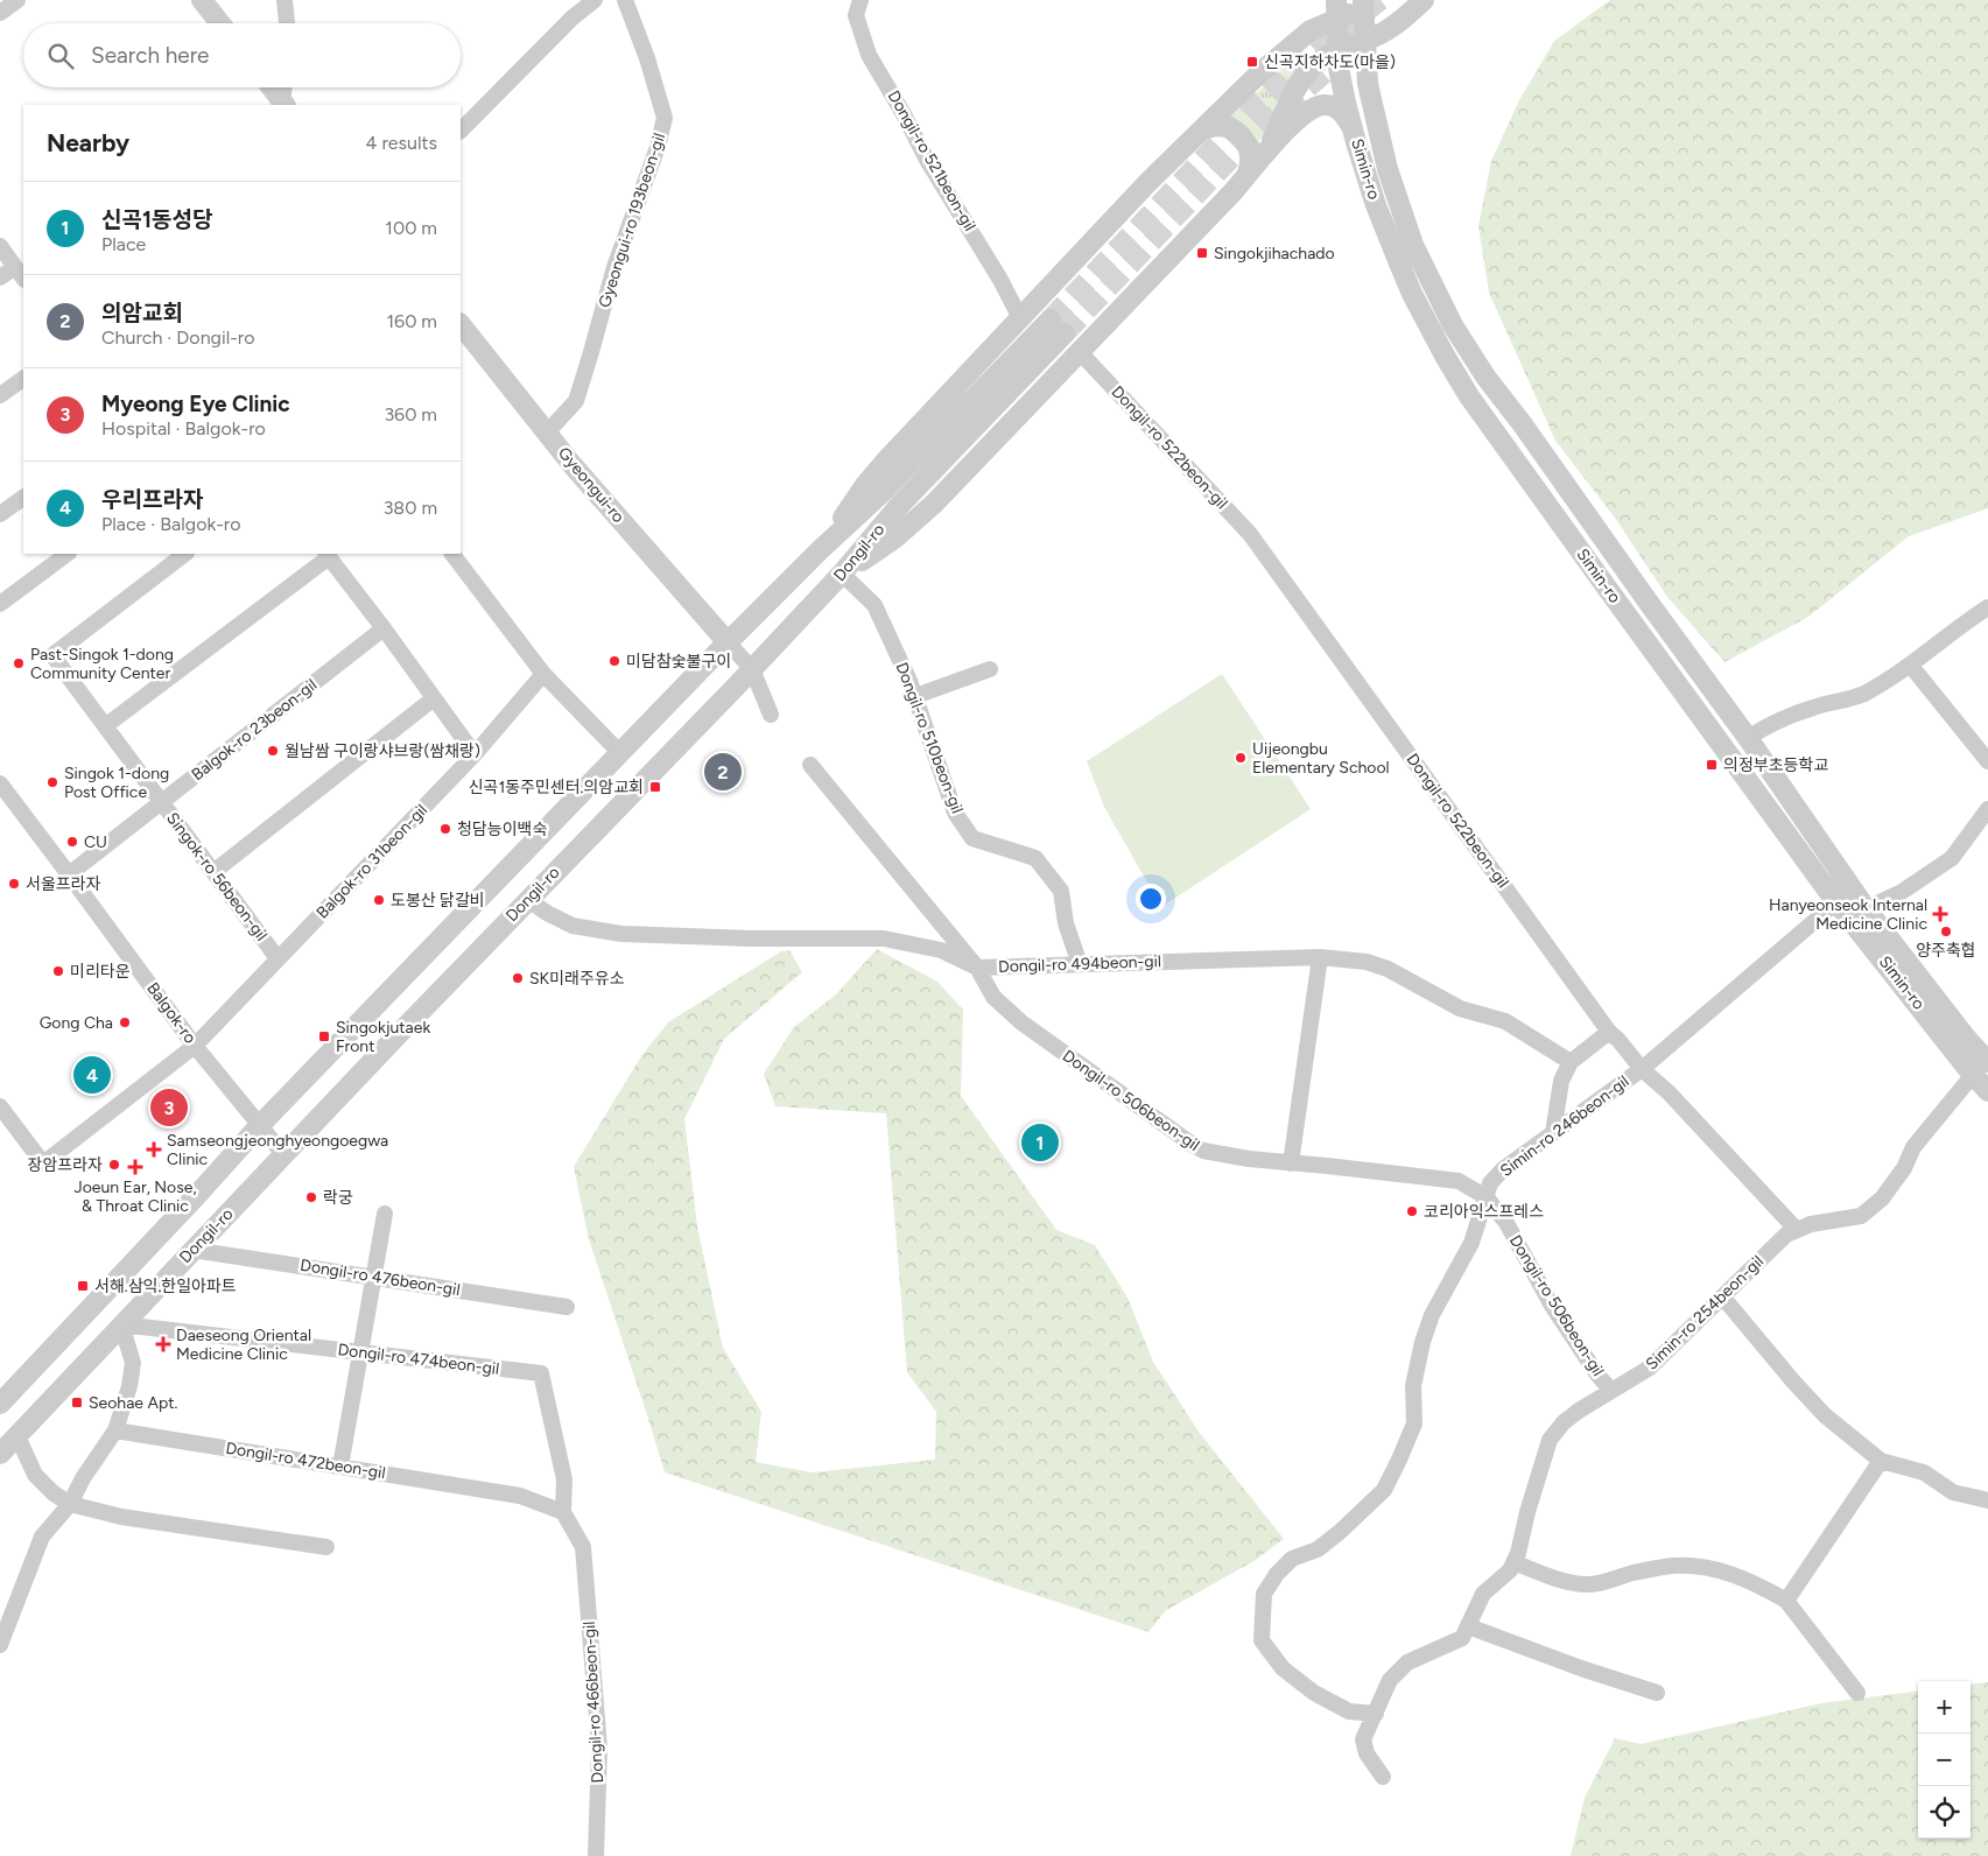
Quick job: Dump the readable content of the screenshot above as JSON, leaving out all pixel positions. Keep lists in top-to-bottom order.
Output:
{
  "streets": {
    "street": [
      "Dongil-ro 521beon-gil",
      "Simin-ro",
      "Gyeongui-ro 193beon-gil",
      "Dongil-ro 522beon-gil",
      "Gyeongui-ro",
      "Dongil-ro",
      "Balgok-ro 23beon-gil",
      "Dongil-ro 510beon-gil",
      "Balgok-ro 31beon-gil",
      "Singok-ro 56beon-gil",
      "Dongil-ro 494beon-gil",
      "Balgok-ro",
      "Dongil-ro 506beon-gil",
      "Simin-ro 246beon-gil",
      "Dongil-ro 476beon-gil",
      "Simin-ro 254beon-gil",
      "Dongil-ro 474beon-gil",
      "Dongil-ro 472beon-gil",
      "Dongil-ro 466beon-gil"
    ]
  },
  "crossings": [
    ["Simin-ro", "Simin-ro 246beon-gil"],
    ["Simin-ro", "Simin-ro 254beon-gil"],
    ["Gyeongui-ro 193beon-gil", "Gyeongui-ro"],
    ["Dongil-ro 522beon-gil", "Simin-ro 246beon-gil"],
    ["Dongil-ro 522beon-gil", "Simin-ro 254beon-gil"],
    ["Gyeongui-ro", "Dongil-ro"],
    ["Dongil-ro", "Dongil-ro 510beon-gil"],
    ["Dongil-ro", "Dongil-ro 494beon-gil"],
    ["Dongil-ro", "Balgok-ro"],
    ["Dongil-ro", "Dongil-ro 476beon-gil"],
    ["Dongil-ro", "Dongil-ro 474beon-gil"],
    ["Balgok-ro 23beon-gil", "Singok-ro 56beon-gil"],
    ["Balgok-ro 23beon-gil", "Balgok-ro"],
    ["Dongil-ro 510beon-gil", "Dongil-ro 494beon-gil"],
    ["Balgok-ro 31beon-gil", "Singok-ro 56beon-gil"],
    ["Balgok-ro 31beon-gil", "Balgok-ro"],
    ["Dongil-ro 494beon-gil", "Dongil-ro 506beon-gil"],
    ["Dongil-ro 506beon-gil", "Simin-ro 246beon-gil"],
    ["Dongil-ro 506beon-gil", "Simin-ro 254beon-gil"],
    ["Simin-ro 246beon-gil", "Simin-ro 254beon-gil"],
    ["Dongil-ro 474beon-gil", "Dongil-ro 472beon-gil"],
    ["Dongil-ro 474beon-gil", "Dongil-ro 466beon-gil"],
    ["Dongil-ro 472beon-gil", "Dongil-ro 466beon-gil"]
  ],
  "places": {
    "transit": [
      "신곡지하차도(마을)",
      "Singokjihachado",
      "의정부초등학교",
      "신곡1동주민센터.의암교회",
      "Singokjutaek Front",
      "서해.삼익.한일아파트",
      "Seohae Apt."
    ],
    "other": [
      "미담참숯불구이",
      "Past-Singok 1-dong Community Center",
      "월남쌈 구이랑샤브랑(쌈채랑)",
      "Uijeongbu Elementary School",
      "Singok 1-dong Post Office",
      "청담능이백숙",
      "CU",
      "서울프라자",
      "도봉산 닭갈비",
      "양주축협",
      "미리타운",
      "SK미래주유소",
      "Gong Cha",
      "장암프라자",
      "락궁",
      "코리아익스프레스"
    ],
    "health": [
      "Hanyeonseok Internal Medicine Clinic",
      "Samseongjeonghyeongoegwa Clinic",
      "Joeun Ear, Nose, & Throat Clinic",
      "Daeseong Oriental Medicine Clinic"
    ]
  },
  "page": {
    "search": "Search here",
    "heading": ["Nearby", "4 results"],
    "list": [
      {
        "mark": "1",
        "name": "신곡1동성당",
        "note": "Place",
        "value": "100 m"
      },
      {
        "mark": "2",
        "name": "의암교회",
        "note": "Church · Dongil-ro",
        "value": "160 m"
      },
      {
        "mark": "3",
        "name": "Myeong Eye Clinic",
        "note": "Hospital · Balgok-ro",
        "value": "360 m"
      },
      {
        "mark": "4",
        "name": "우리프라자",
        "note": "Place · Balgok-ro",
        "value": "380 m"
      }
    ],
    "pins": [
      "2",
      "4",
      "3",
      "1"
    ],
    "map_buttons": ["+", "−"]
  }
}
